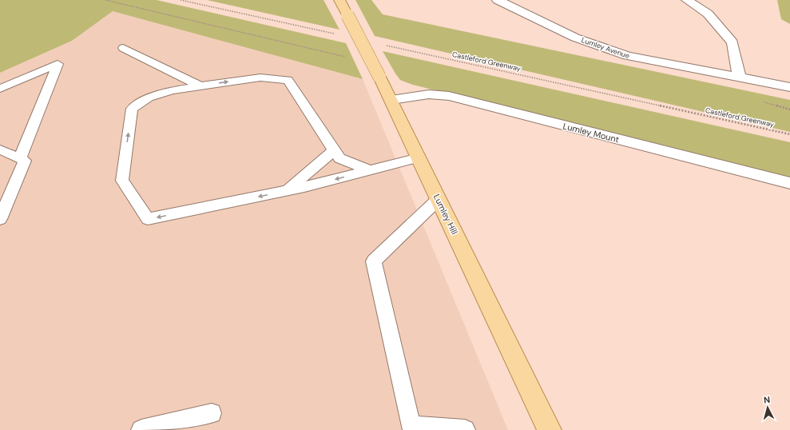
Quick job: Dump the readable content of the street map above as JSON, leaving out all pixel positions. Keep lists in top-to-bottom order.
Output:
{
  "streets": {
    "main road": ["Lumley Hill"],
    "street": ["Lumley Avenue", "Lumley Mount"],
    "path": ["Castleford Greenway"]
  },
  "crossings": [
    ["Lumley Mount", "Lumley Hill"]
  ],
  "north": "top"
}
